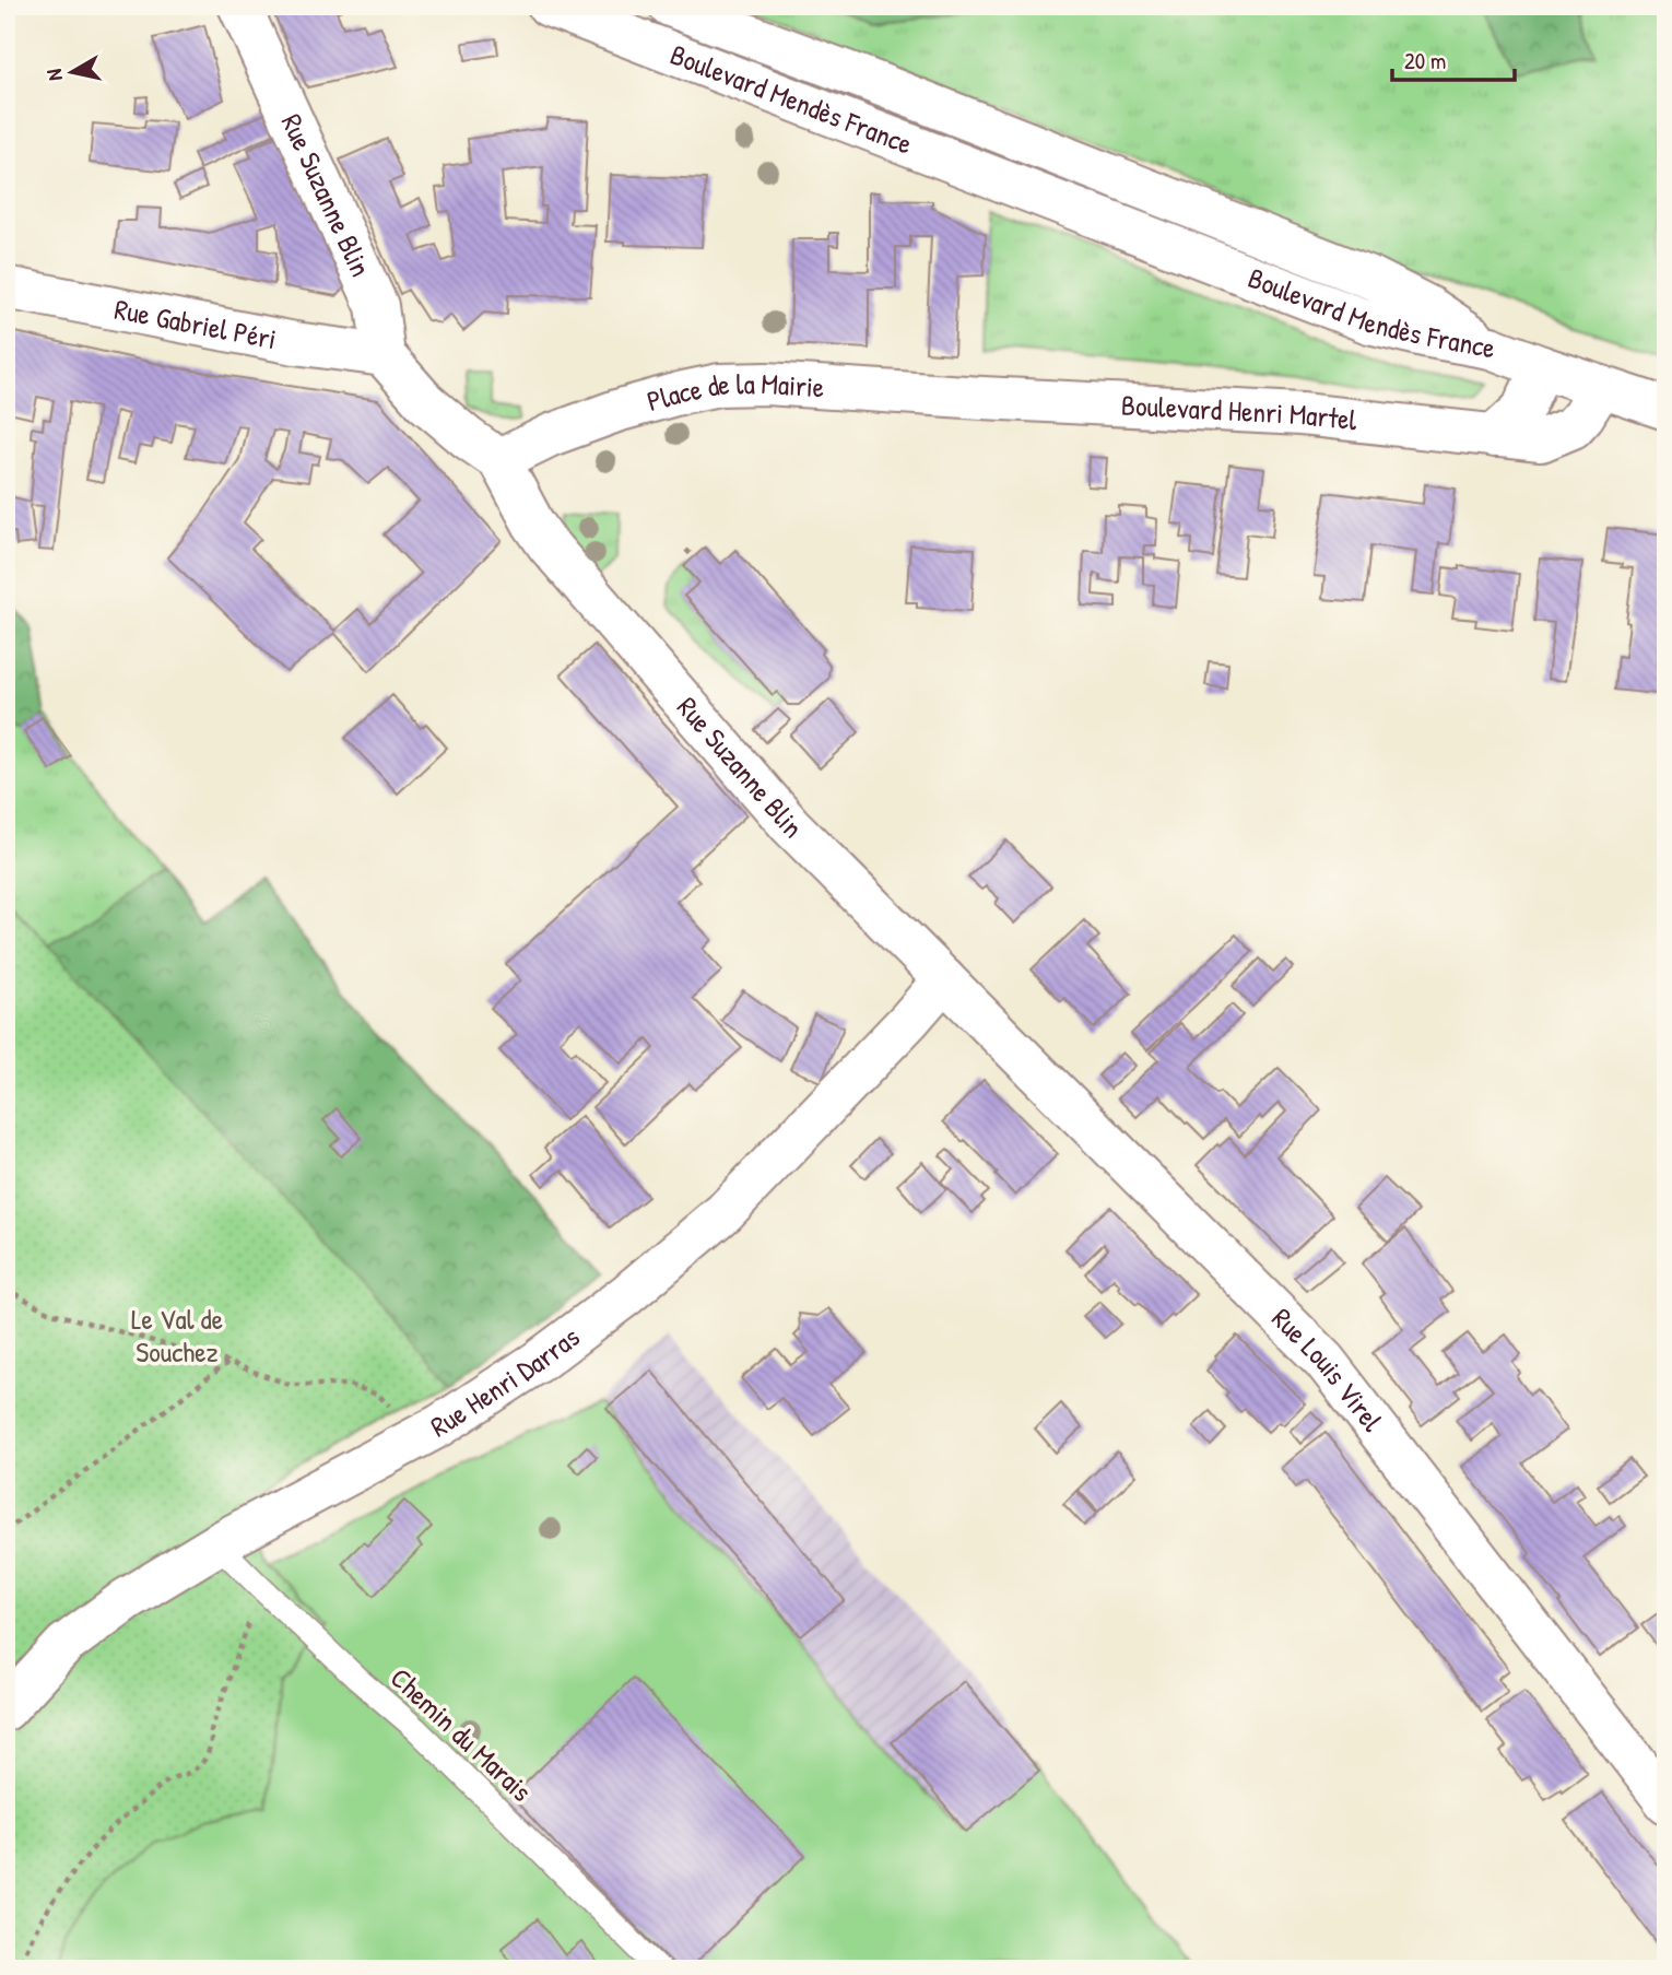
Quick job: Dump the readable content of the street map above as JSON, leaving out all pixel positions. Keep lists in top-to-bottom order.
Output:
{
  "streets": {
    "street": [
      "Boulevard Mendès France",
      "Rue Suzanne Blin",
      "Rue Gabriel Péri",
      "Place de la Mairie",
      "Boulevard Henri Martel",
      "Rue Louis Virel",
      "Rue Henri Darras"
    ],
    "lane": ["Chemin du Marais"]
  },
  "crossings": [
    ["Rue Suzanne Blin", "Rue Gabriel Péri"],
    ["Rue Suzanne Blin", "Place de la Mairie"],
    ["Rue Suzanne Blin", "Rue Louis Virel"],
    ["Rue Suzanne Blin", "Rue Henri Darras"],
    ["Place de la Mairie", "Boulevard Henri Martel"],
    ["Rue Louis Virel", "Rue Henri Darras"],
    ["Rue Henri Darras", "Chemin du Marais"]
  ],
  "parks": ["Le Val de Souchez"],
  "scale_bar": "20 m",
  "north": "left"
}
